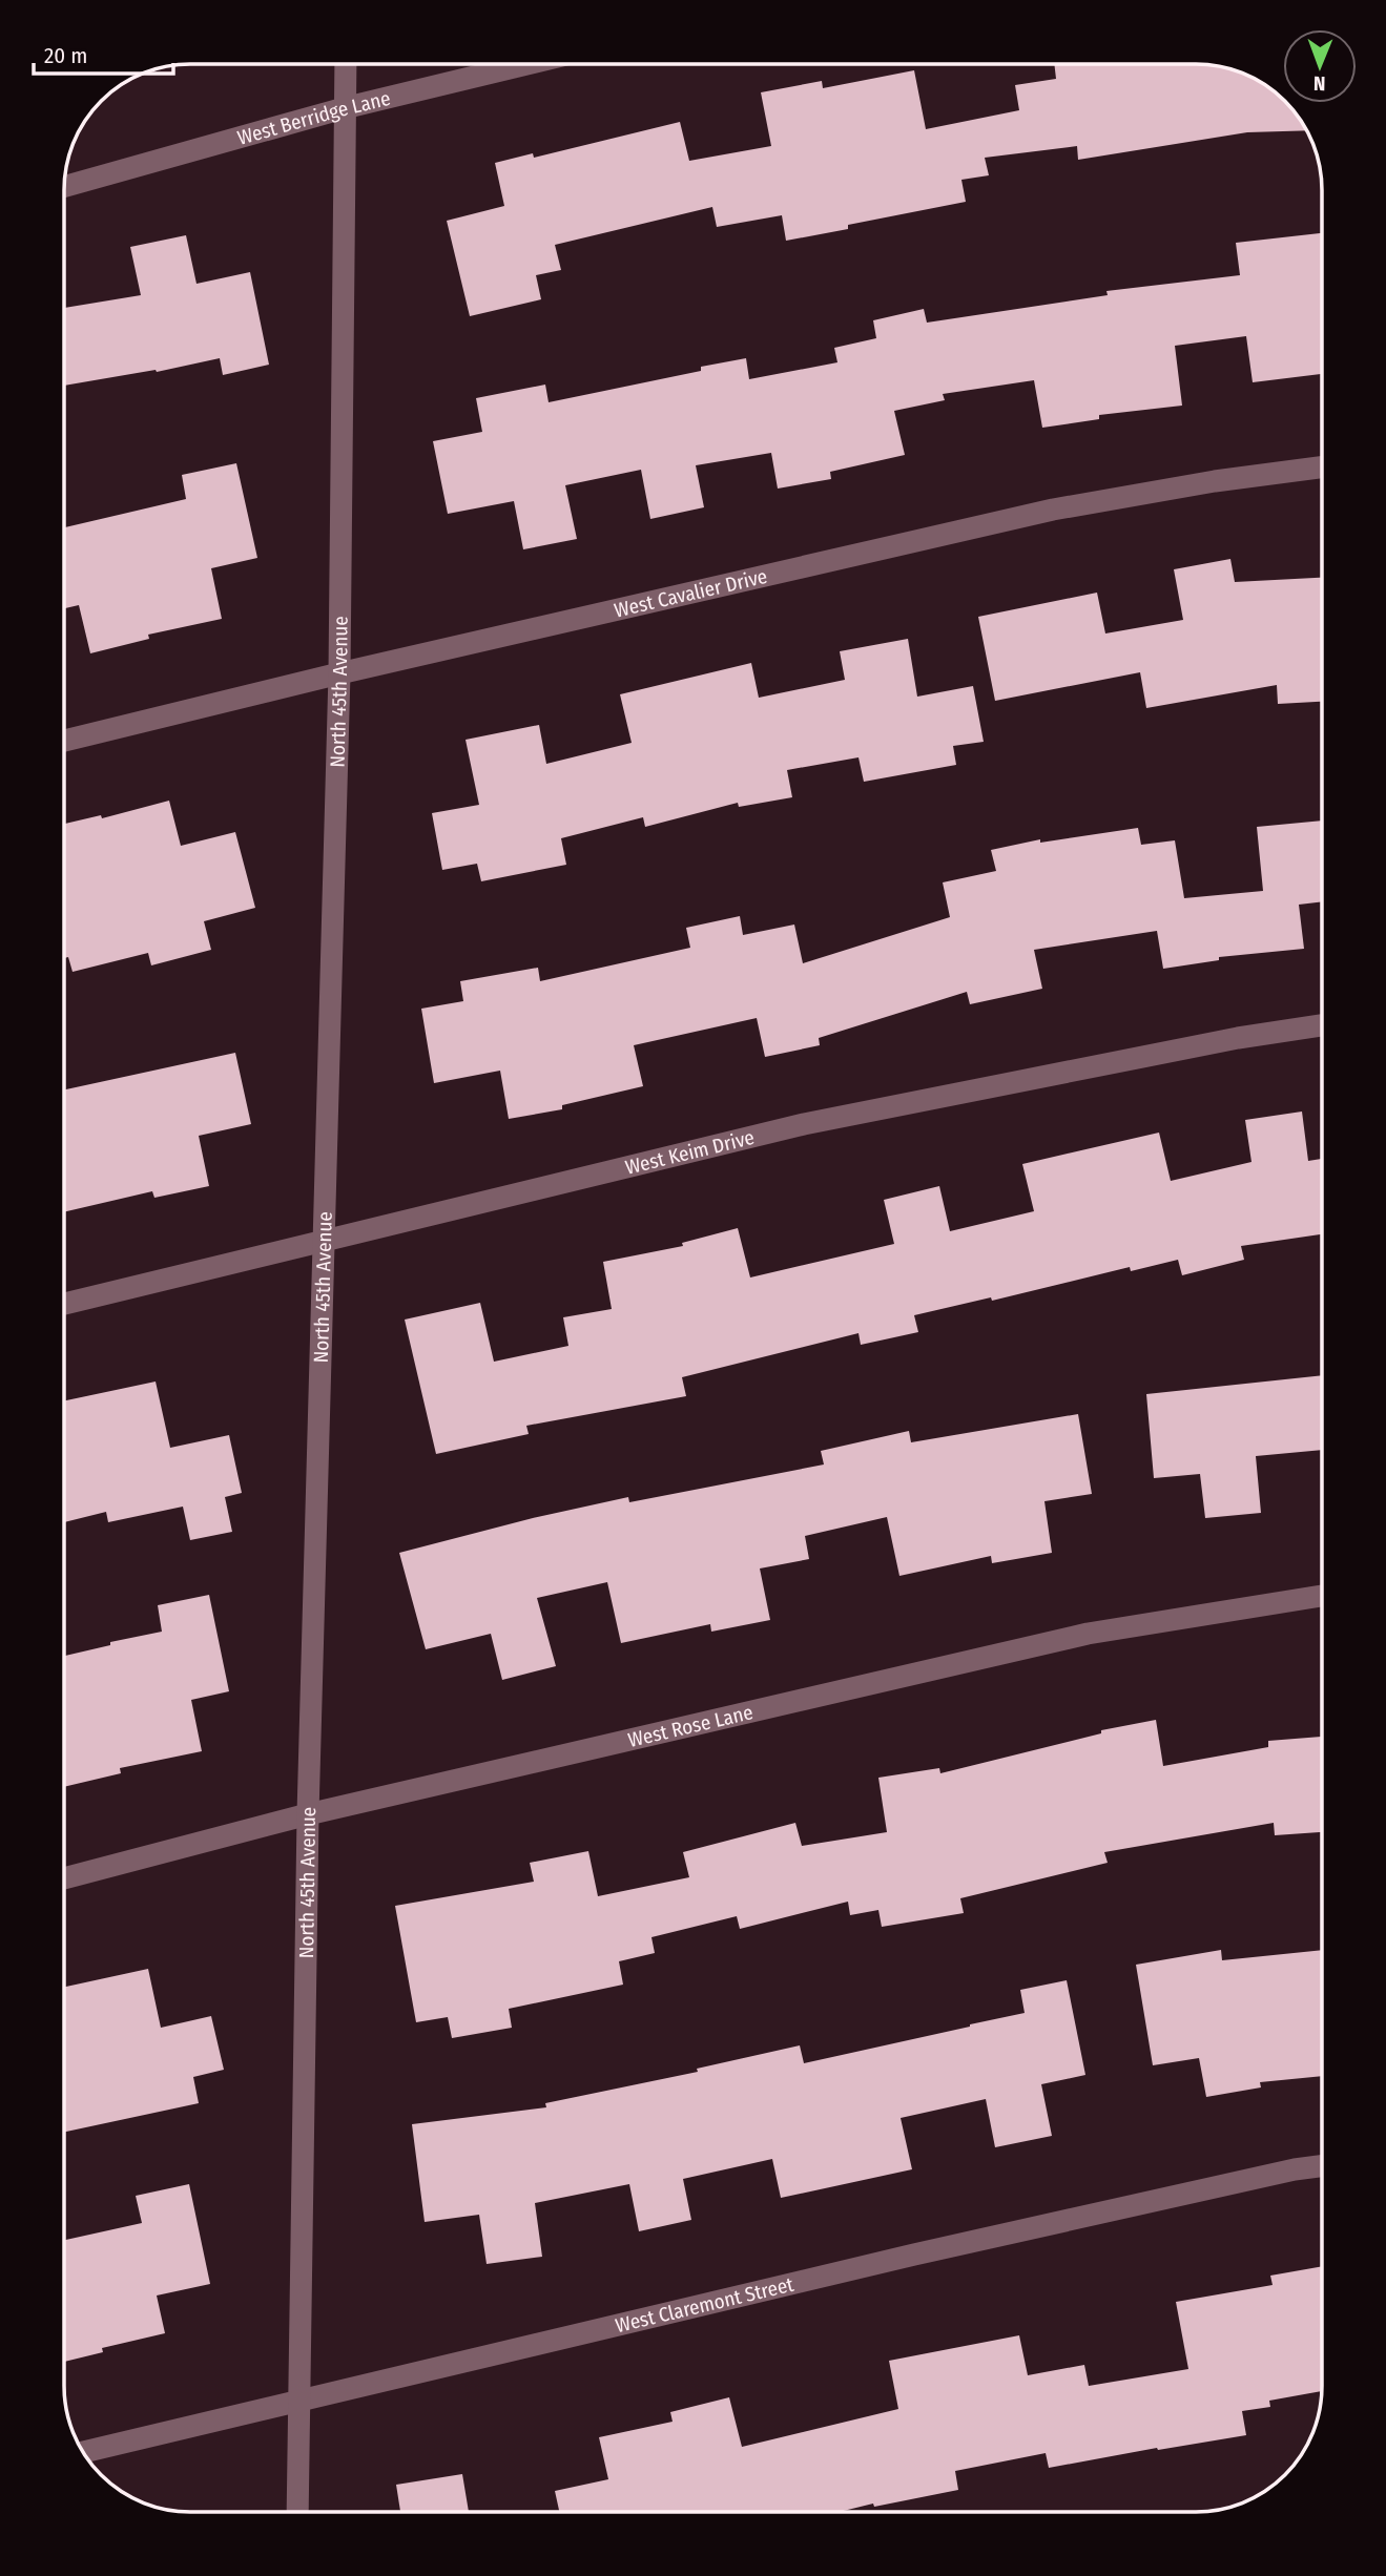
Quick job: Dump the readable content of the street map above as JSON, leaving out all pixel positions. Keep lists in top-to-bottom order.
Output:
{
  "streets": {
    "street": [
      "West Berridge Lane",
      "West Cavalier Drive",
      "North 45th Avenue",
      "West Keim Drive",
      "West Rose Lane",
      "West Claremont Street"
    ]
  },
  "crossings": [
    ["West Berridge Lane", "North 45th Avenue"],
    ["West Cavalier Drive", "North 45th Avenue"],
    ["North 45th Avenue", "West Keim Drive"],
    ["North 45th Avenue", "West Rose Lane"],
    ["North 45th Avenue", "West Claremont Street"]
  ],
  "scale_bar": "20 m",
  "north": "bottom"
}
